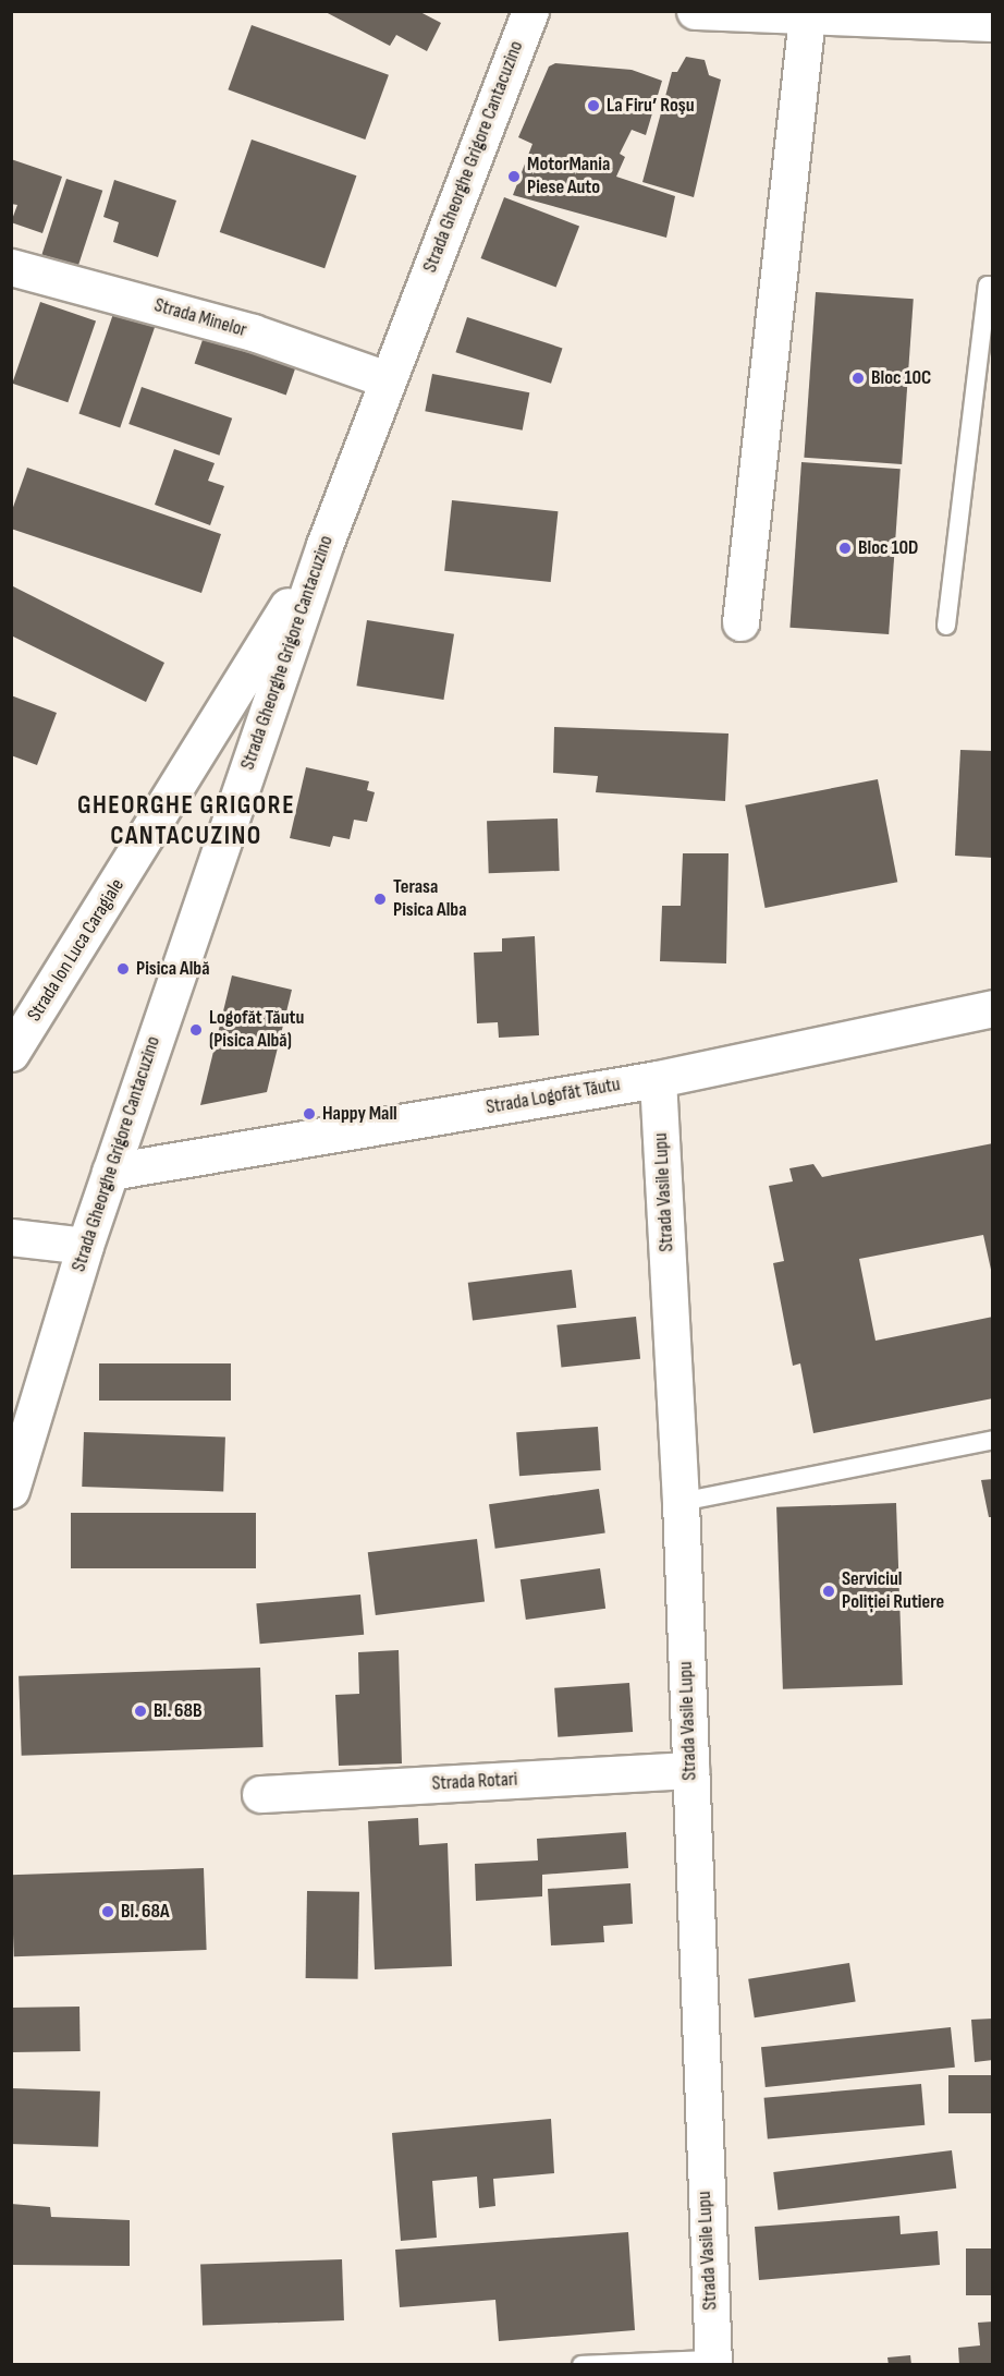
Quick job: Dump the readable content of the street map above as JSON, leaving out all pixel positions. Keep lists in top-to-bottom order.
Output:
{
  "streets": {
    "street": [
      "Strada Gheorghe Grigore Cantacuzino",
      "Strada Minelor",
      "Strada Ion Luca Caragiale",
      "Strada Logofăt Tăutu",
      "Strada Vasile Lupu",
      "Strada Rotari"
    ]
  },
  "crossings": [
    ["Strada Gheorghe Grigore Cantacuzino", "Strada Minelor"],
    ["Strada Gheorghe Grigore Cantacuzino", "Strada Ion Luca Caragiale"],
    ["Strada Gheorghe Grigore Cantacuzino", "Strada Logofăt Tăutu"],
    ["Strada Logofăt Tăutu", "Strada Vasile Lupu"],
    ["Strada Vasile Lupu", "Strada Rotari"]
  ],
  "districts": ["GHEORGHE GRIGORE CANTACUZINO"],
  "places": [
    "La Firu’ Roşu",
    "MotorMania Piese Auto",
    "Bloc 10C",
    "Bloc 10D",
    "Terasa Pisica Alba",
    "Pisica Albă",
    "Logofăt Tăutu (Pisica Albă)",
    "Happy Mall",
    "Serviciul Poliției Rutiere",
    "Bl. 68B",
    "Bl. 68A"
  ]
}
